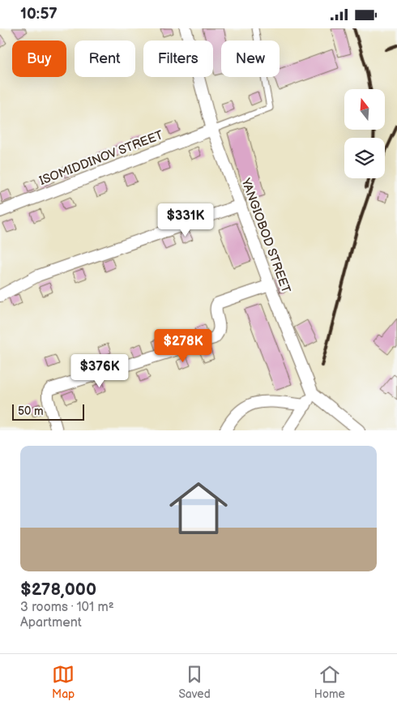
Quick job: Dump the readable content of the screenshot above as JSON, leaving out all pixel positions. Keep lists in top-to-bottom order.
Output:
{
  "streets": {
    "street": ["ISOMIDDINOV STREET", "YANGIOBOD STREET"]
  },
  "crossings": [
    ["ISOMIDDINOV STREET", "YANGIOBOD STREET"]
  ],
  "scale_bar": "50 m",
  "north": "top",
  "page": {
    "status": "10:57",
    "chip": [
      "Buy",
      "Rent",
      "Filters",
      "New"
    ],
    "price": ["$331K", "$278K", "$376K"],
    "scale": "50 m",
    "list": [
      {
        "name": "$278,000",
        "note": "3 rooms · 101 m² · Apartment"
      }
    ],
    "tabs": ["Map", "Saved", "Home"]
  }
}
